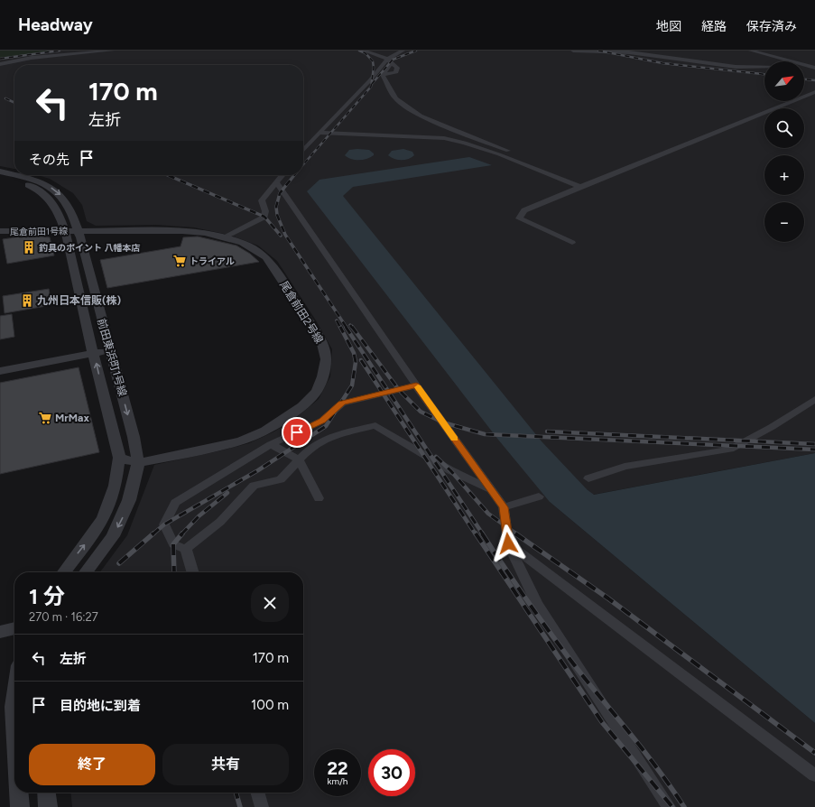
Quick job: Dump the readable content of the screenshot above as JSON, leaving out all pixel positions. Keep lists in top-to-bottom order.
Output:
{
  "streets": {
    "street": ["尾倉前田1号線", "尾倉前田2号線", "前田東浜町1号線"]
  },
  "crossings": [
    ["尾倉前田1号線", "尾倉前田2号線"],
    ["尾倉前田1号線", "前田東浜町1号線"],
    ["尾倉前田2号線", "前田東浜町1号線"]
  ],
  "places": {
    "building": ["釣具のポイント 八幡本店", "九州日本信販(株)"],
    "supermarket": ["トライアル", "MrMax"]
  },
  "north": "top right",
  "page": {
    "header": "Headway",
    "nav": ["地図", "経路", "保存済み"],
    "map_buttons": ["+", "−"],
    "turn": ["170 m", "左折"],
    "then": "その先",
    "heading": ["1 分", "270 m · 16:27"],
    "list": [
      {
        "name": "左折",
        "value": "170 m"
      },
      {
        "name": "目的地に到着",
        "value": "100 m"
      }
    ],
    "buttons": ["終了", "共有"],
    "speed": "22 km/h",
    "limit": "30"
  }
}
